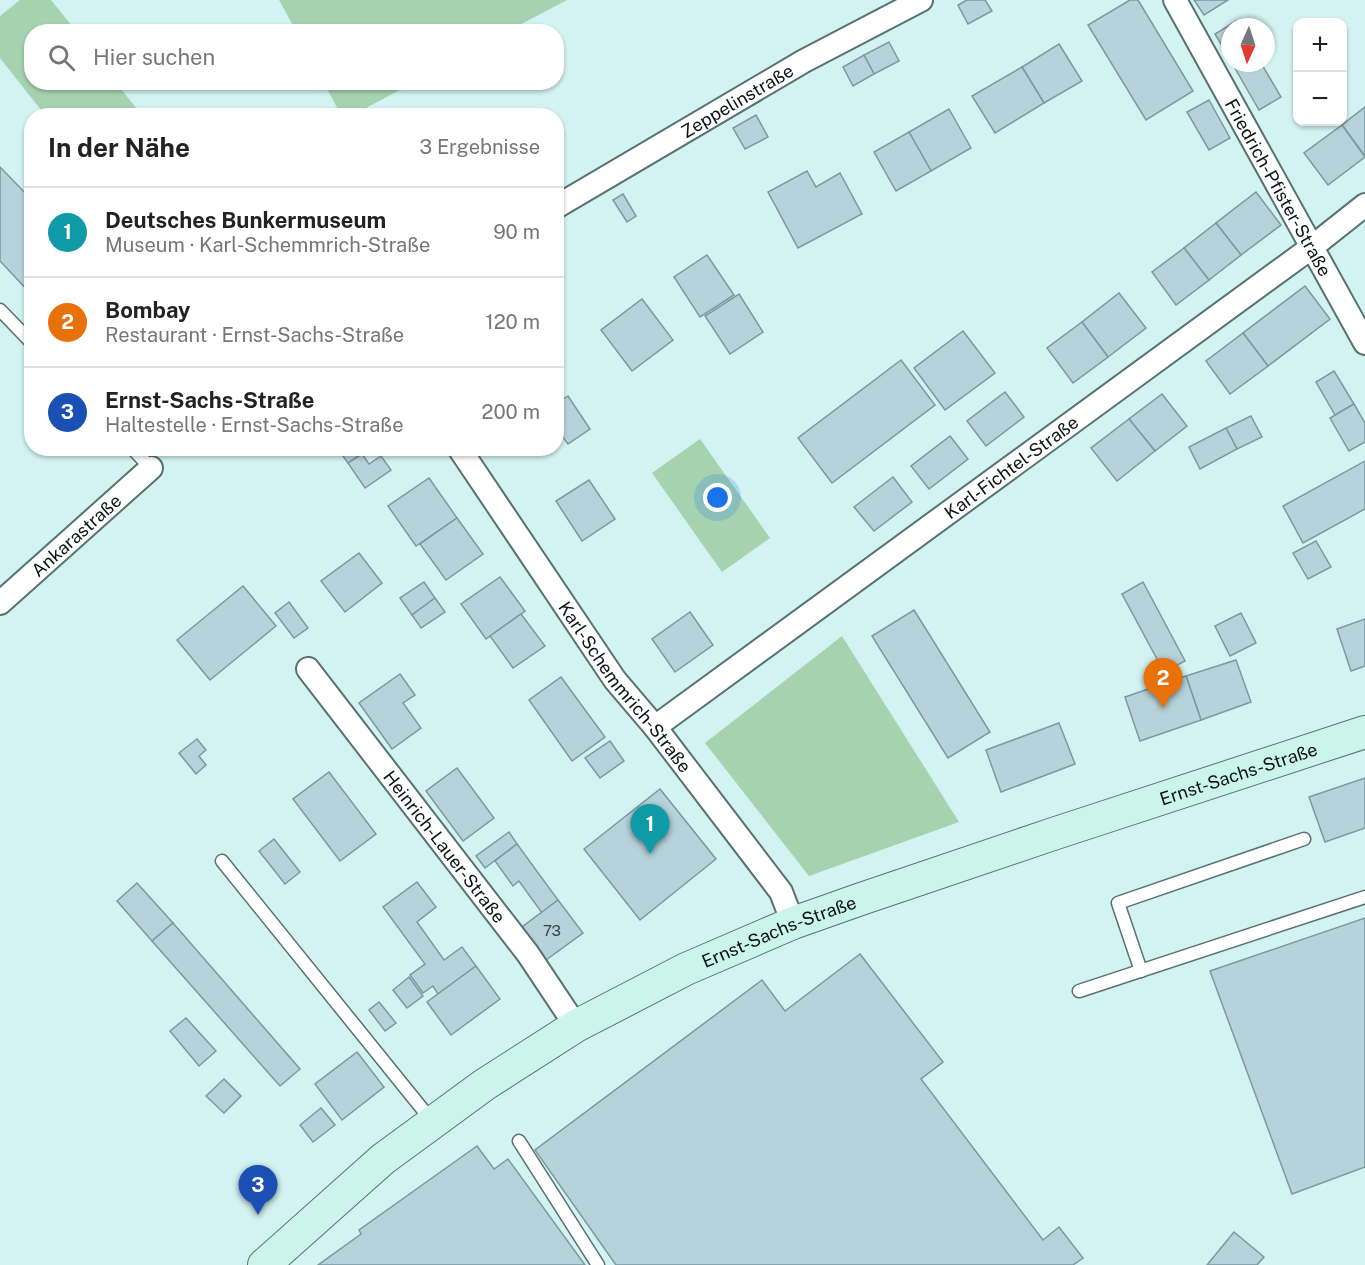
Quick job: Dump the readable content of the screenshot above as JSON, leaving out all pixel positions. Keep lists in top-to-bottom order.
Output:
{
  "streets": {
    "main road": ["Ernst-Sachs-Straße"],
    "street": [
      "Zeppelinstraße",
      "Friedrich-Pfister-Straße",
      "Karl-Fichtel-Straße",
      "Ankarastraße",
      "Karl-Schemmrich-Straße",
      "Heinrich-Lauer-Straße"
    ]
  },
  "crossings": [
    ["Friedrich-Pfister-Straße", "Karl-Fichtel-Straße"],
    ["Karl-Fichtel-Straße", "Karl-Schemmrich-Straße"],
    ["Karl-Schemmrich-Straße", "Ernst-Sachs-Straße"],
    ["Ernst-Sachs-Straße", "Heinrich-Lauer-Straße"]
  ],
  "house_numbers": ["73"],
  "north": "bottom",
  "page": {
    "map_buttons": ["+", "−"],
    "search": "Hier suchen",
    "heading": ["In der Nähe", "3 Ergebnisse"],
    "list": [
      {
        "mark": "1",
        "name": "Deutsches Bunkermuseum",
        "note": "Museum · Karl-Schemmrich-Straße",
        "value": "90 m"
      },
      {
        "mark": "2",
        "name": "Bombay",
        "note": "Restaurant · Ernst-Sachs-Straße",
        "value": "120 m"
      },
      {
        "mark": "3",
        "name": "Ernst-Sachs-Straße",
        "note": "Haltestelle · Ernst-Sachs-Straße",
        "value": "200 m"
      }
    ],
    "pins": ["2", "1", "3"]
  }
}
